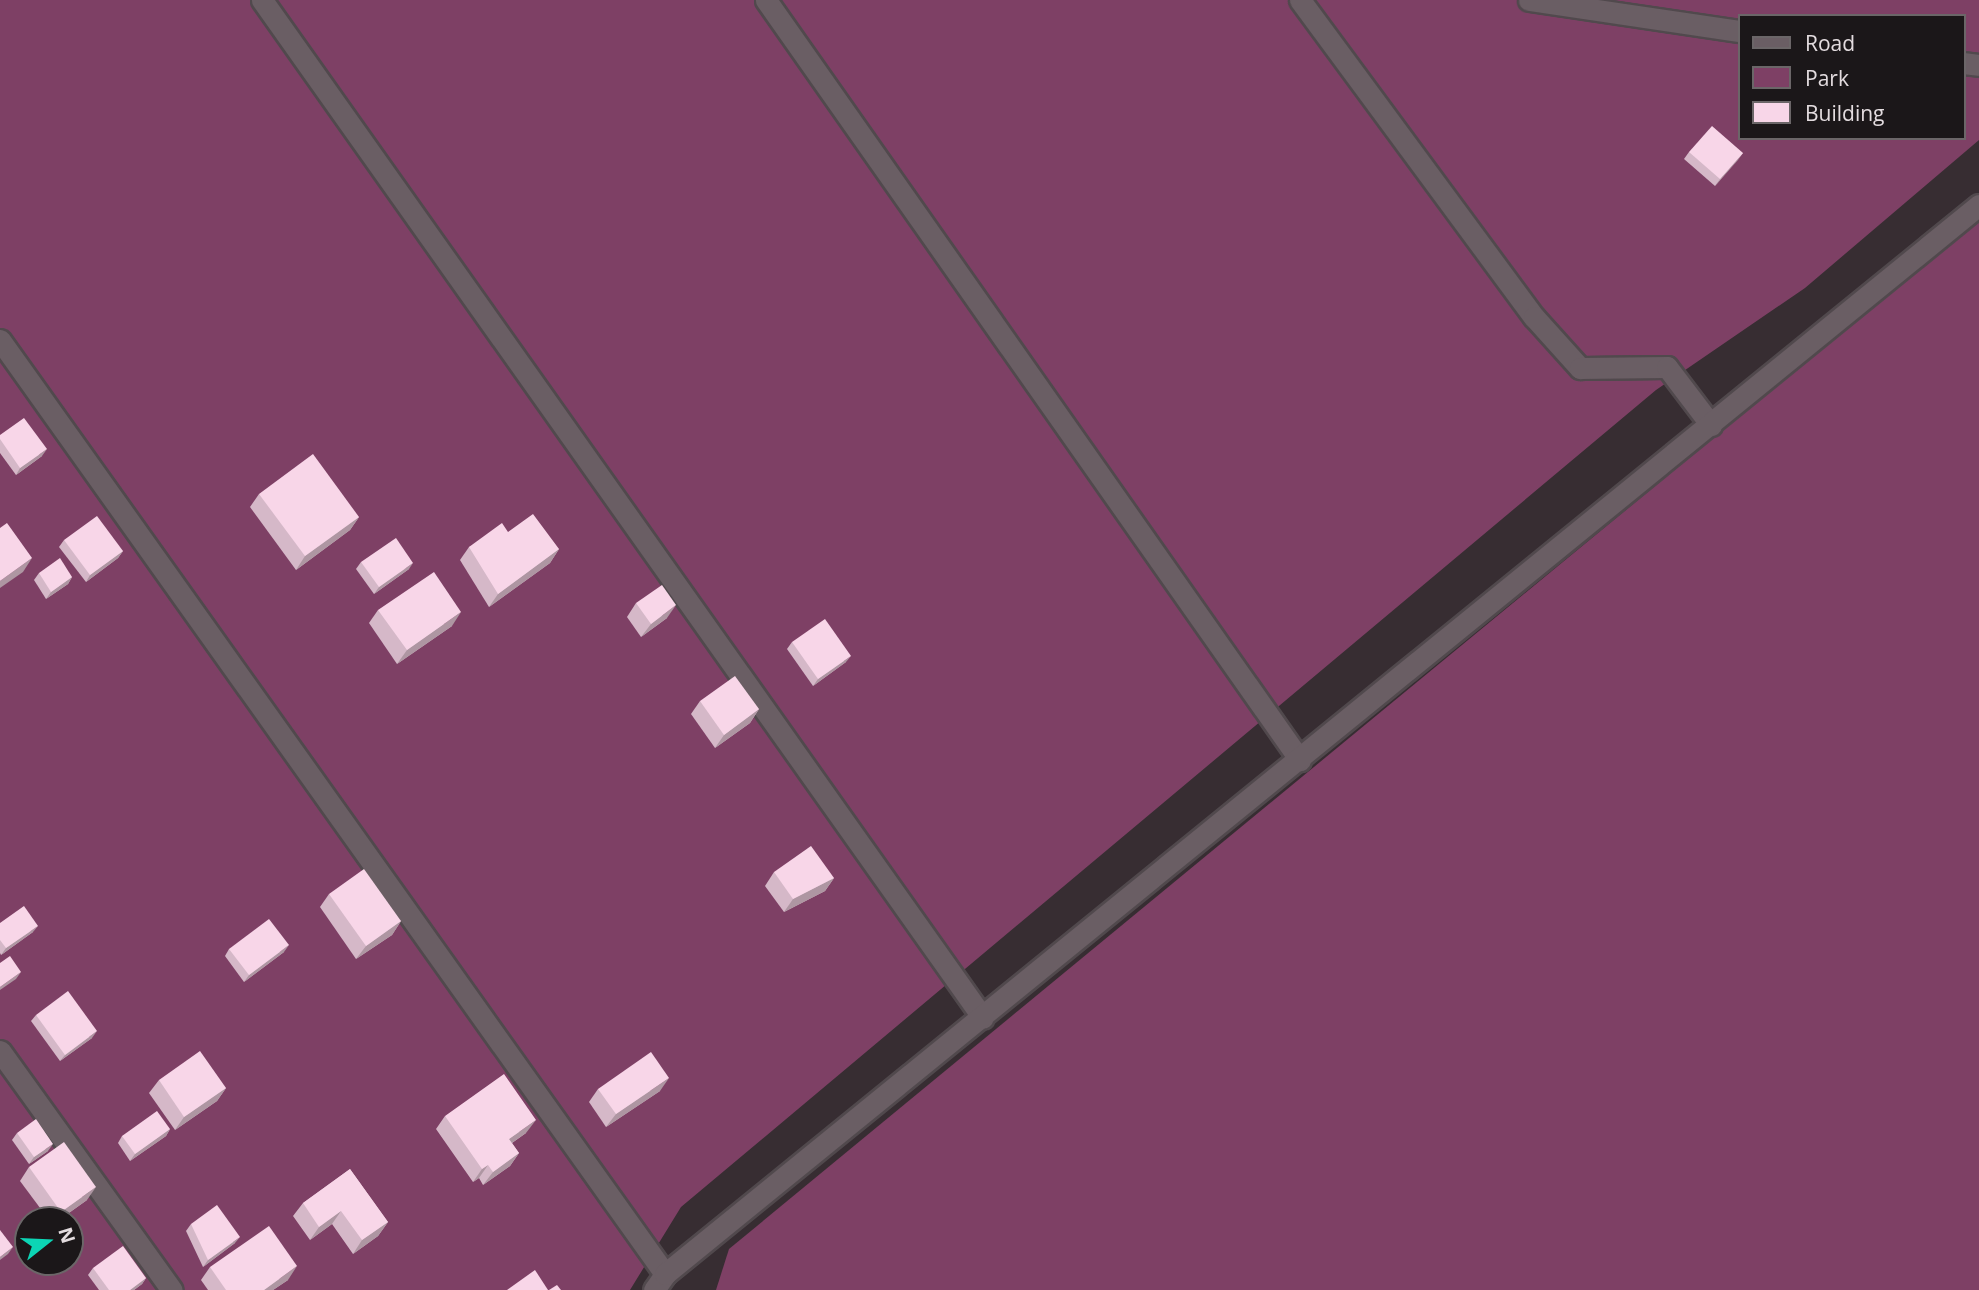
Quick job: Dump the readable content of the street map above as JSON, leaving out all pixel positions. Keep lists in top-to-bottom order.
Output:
{
  "legend": ["Road", "Park", "Building"],
  "north": "right"
}
